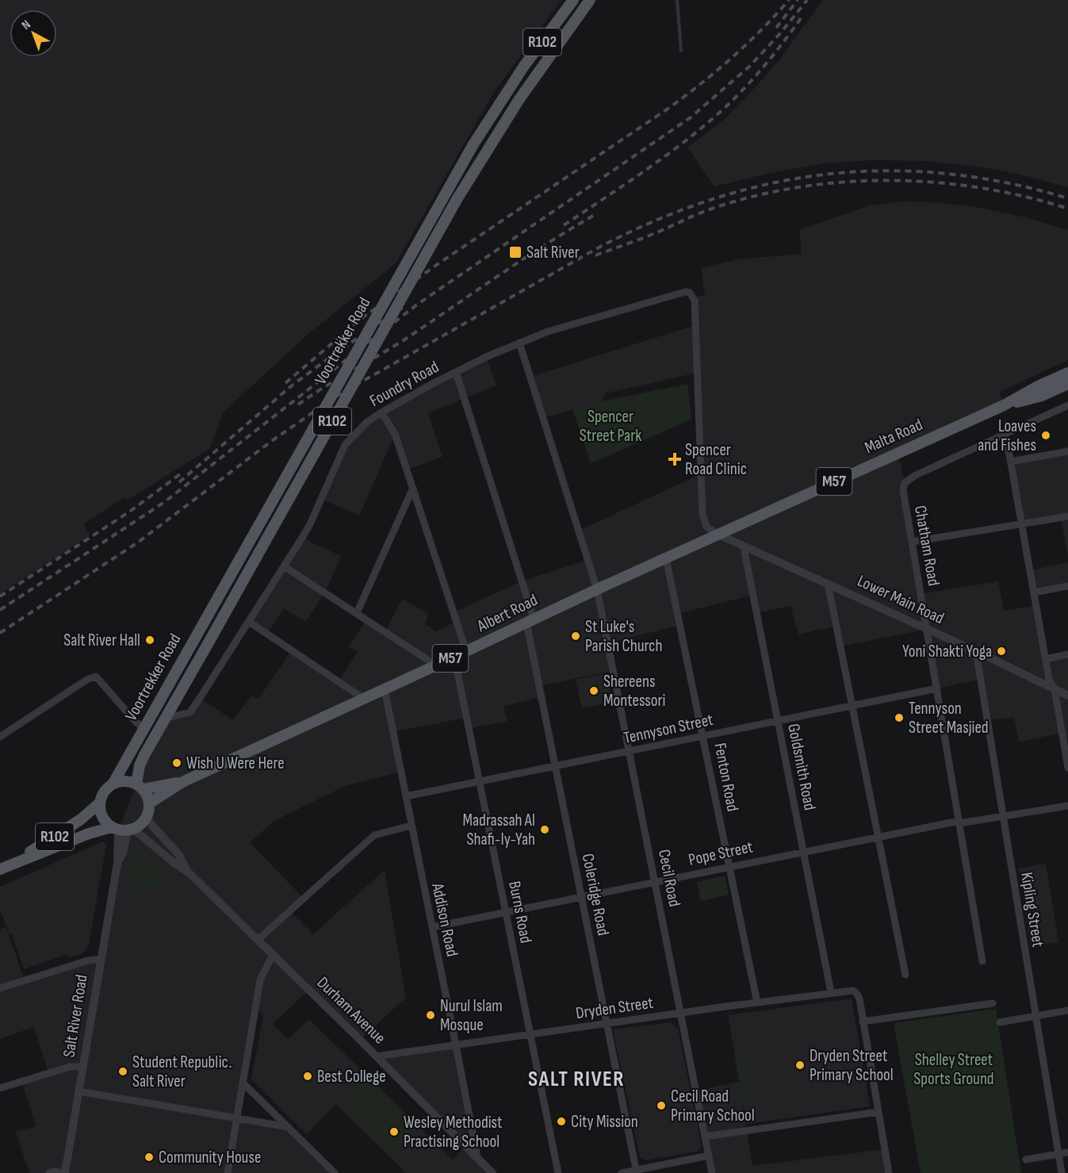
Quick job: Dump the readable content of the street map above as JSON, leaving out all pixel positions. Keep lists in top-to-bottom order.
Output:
{
  "streets": {
    "main road": [
      "R102",
      "Voortrekker Road",
      "Malta Road",
      "M57",
      "Albert Road"
    ],
    "street": [
      "Foundry Road",
      "Chatham Road",
      "Lower Main Road",
      "Tennyson Street",
      "Goldsmith Road",
      "Fenton Road",
      "Pope Street",
      "Cecil Road",
      "Coleridge Road",
      "Kipling Street",
      "Burns Road",
      "Addison Road",
      "Dryden Street",
      "Durham Avenue",
      "Salt River Road"
    ]
  },
  "crossings": [
    ["R102", "Voortrekker Road"],
    ["R102", "Albert Road"],
    ["R102", "Durham Avenue"],
    ["R102", "Salt River Road"],
    ["Voortrekker Road", "Foundry Road"],
    ["Voortrekker Road", "Albert Road"],
    ["Voortrekker Road", "Durham Avenue"],
    ["Voortrekker Road", "Salt River Road"],
    ["Foundry Road", "Malta Road"],
    ["Foundry Road", "Lower Main Road"],
    ["Foundry Road", "Albert Road"],
    ["Foundry Road", "Cecil Road"],
    ["Foundry Road", "Coleridge Road"],
    ["Malta Road", "Lower Main Road"],
    ["Malta Road", "Albert Road"],
    ["Chatham Road", "Lower Main Road"],
    ["Chatham Road", "Tennyson Street"],
    ["Chatham Road", "Pope Street"],
    ["Lower Main Road", "Albert Road"],
    ["Lower Main Road", "Goldsmith Road"],
    ["Lower Main Road", "Kipling Street"],
    ["Albert Road", "Fenton Road"],
    ["Albert Road", "Cecil Road"],
    ["Albert Road", "Coleridge Road"],
    ["Albert Road", "Burns Road"],
    ["Albert Road", "Addison Road"],
    ["Albert Road", "Durham Avenue"],
    ["Albert Road", "Salt River Road"],
    ["Tennyson Street", "Goldsmith Road"],
    ["Tennyson Street", "Fenton Road"],
    ["Tennyson Street", "Cecil Road"],
    ["Tennyson Street", "Coleridge Road"],
    ["Tennyson Street", "Burns Road"],
    ["Tennyson Street", "Addison Road"],
    ["Goldsmith Road", "Pope Street"],
    ["Goldsmith Road", "Dryden Street"],
    ["Fenton Road", "Pope Street"],
    ["Fenton Road", "Dryden Street"],
    ["Pope Street", "Cecil Road"],
    ["Pope Street", "Coleridge Road"],
    ["Pope Street", "Kipling Street"],
    ["Pope Street", "Burns Road"],
    ["Pope Street", "Addison Road"],
    ["Cecil Road", "Dryden Street"],
    ["Coleridge Road", "Dryden Street"],
    ["Burns Road", "Dryden Street"],
    ["Addison Road", "Dryden Street"],
    ["Addison Road", "Durham Avenue"],
    ["Dryden Street", "Durham Avenue"],
    ["Durham Avenue", "Salt River Road"]
  ],
  "districts": ["SALT RIVER"],
  "parks": ["Spencer Street Park", "Shelley Street Sports Ground"],
  "places": {
    "transit": ["Salt River"],
    "other": [
      "Loaves and Fishes",
      "St Luke's Parish Church",
      "Salt River Hall",
      "Yoni Shakti Yoga",
      "Shereens Montessori",
      "Tennyson Street Masjied",
      "Wish U Were Here",
      "Madrassah Al Shafi-Iy-Yah",
      "Nurul Islam Mosque",
      "Dryden Street Primary School",
      "Student Republic. Salt River",
      "Best College",
      "Cecil Road Primary School",
      "City Mission",
      "Wesley Methodist Practising School",
      "Community House"
    ],
    "health": ["Spencer Road Clinic"]
  },
  "north": "top left"
}
